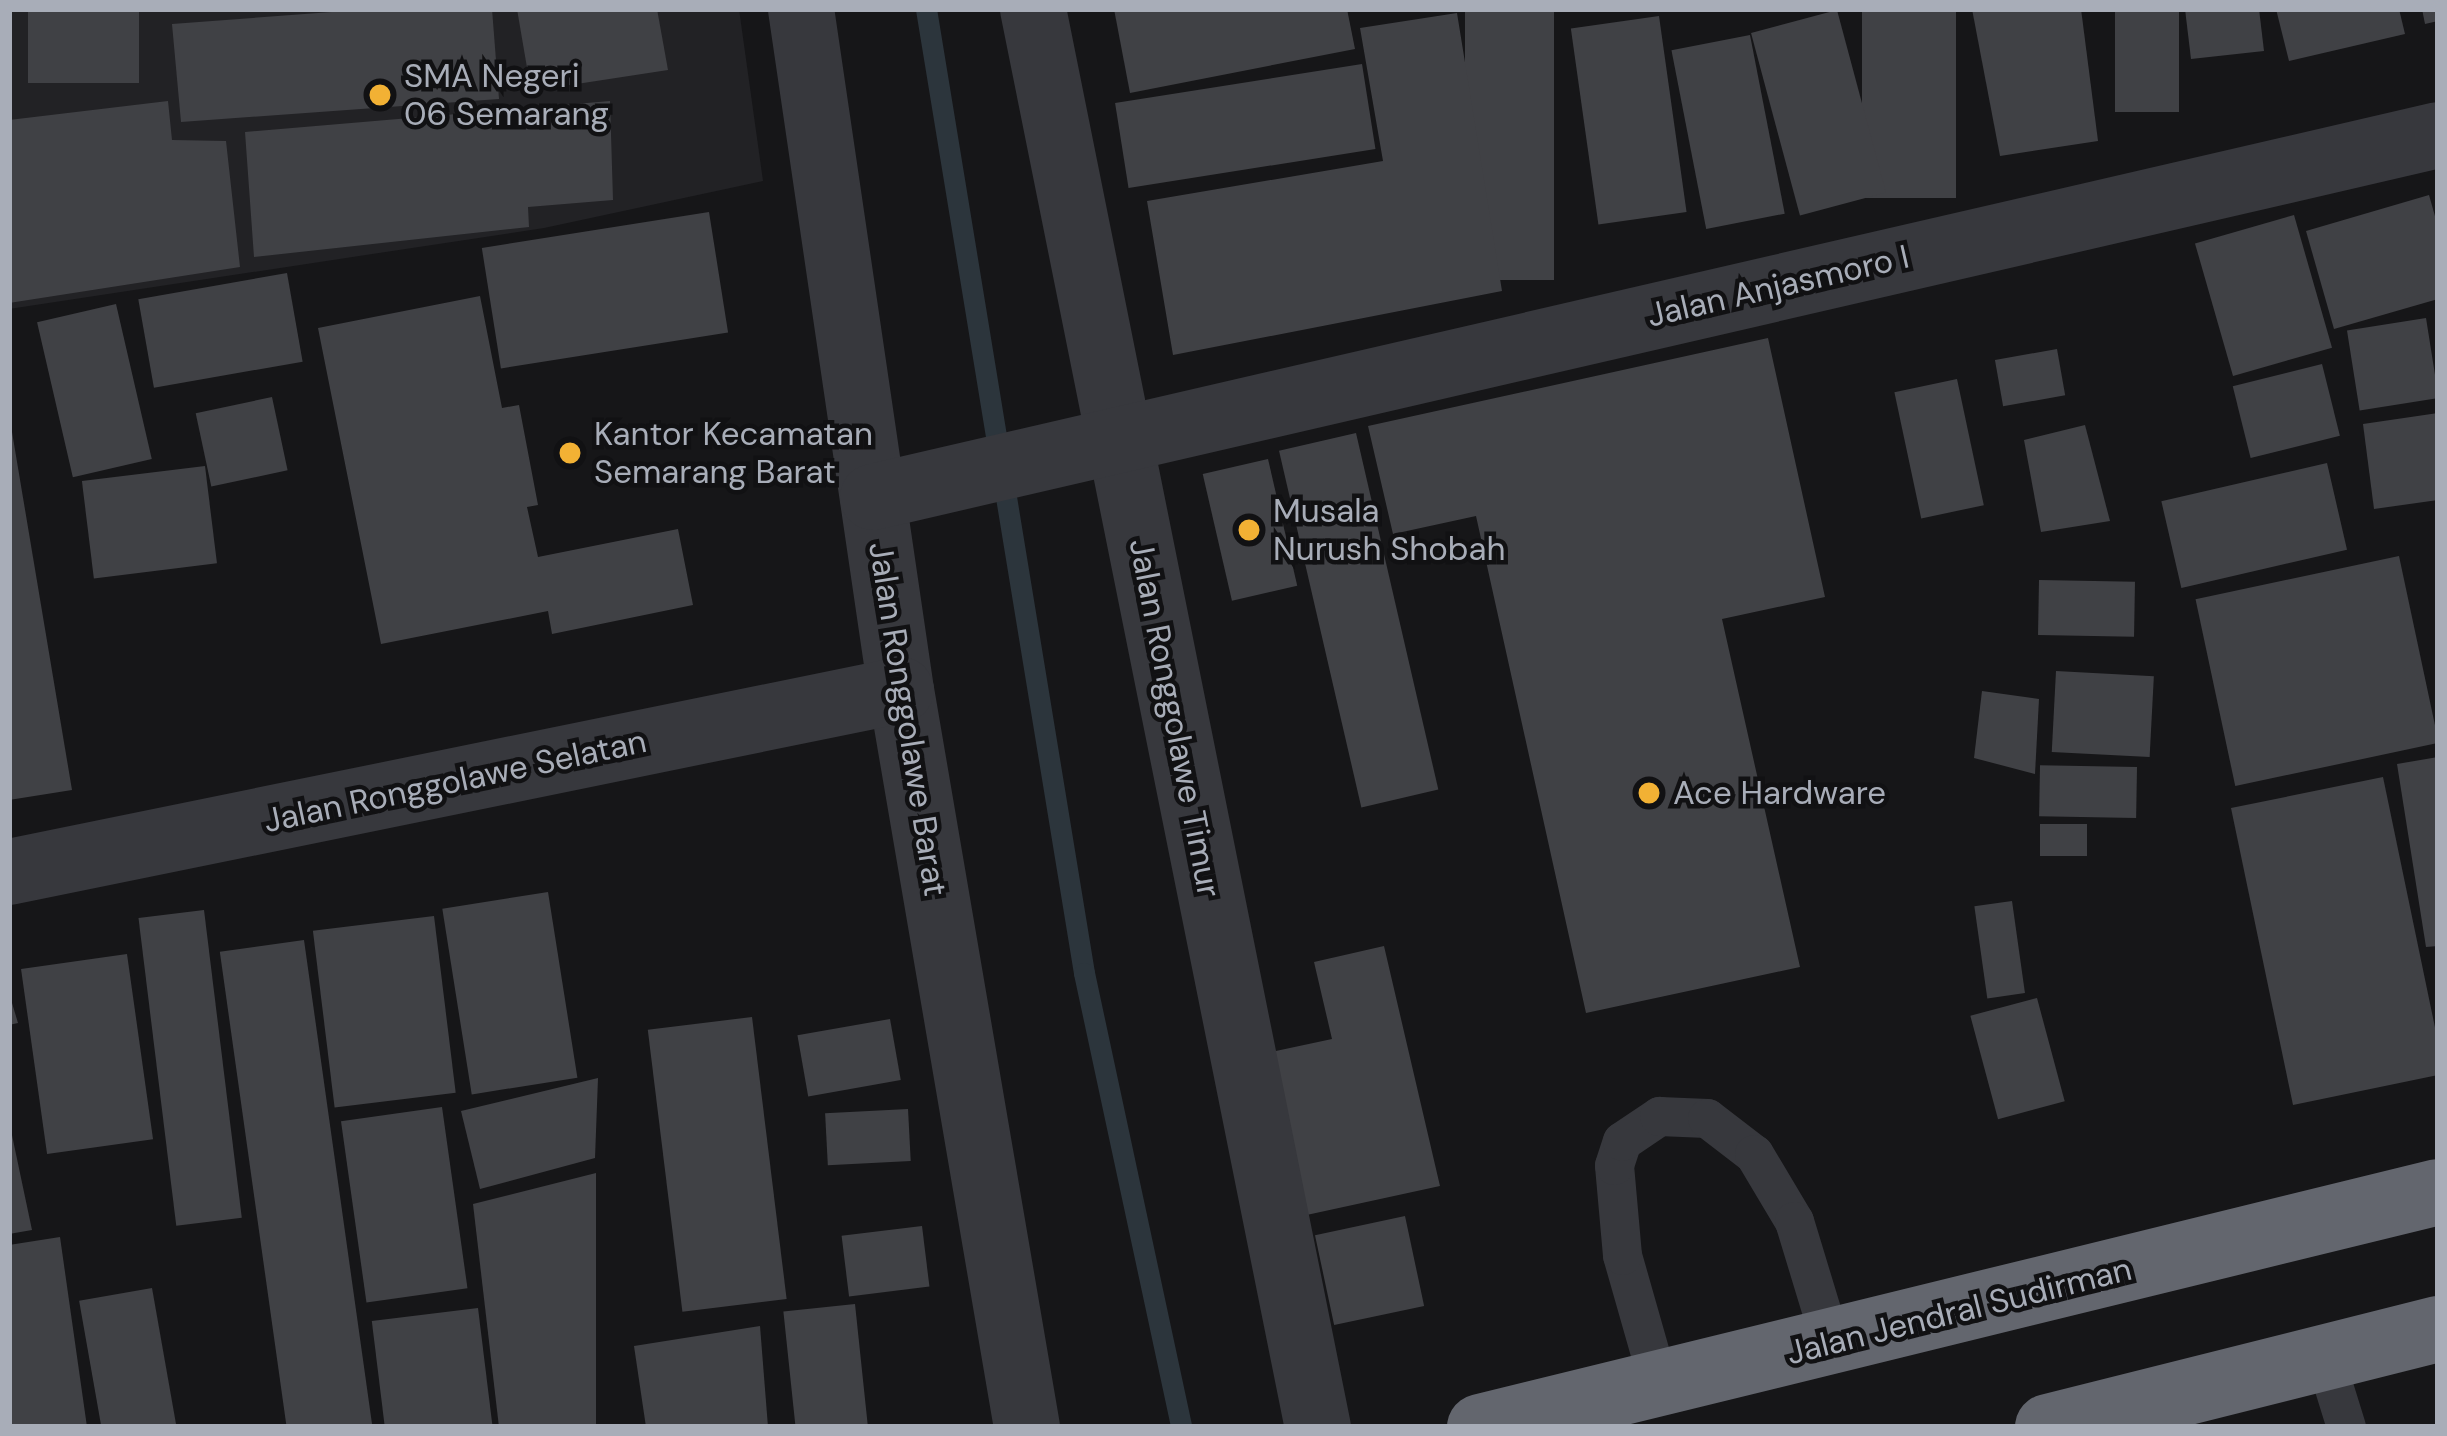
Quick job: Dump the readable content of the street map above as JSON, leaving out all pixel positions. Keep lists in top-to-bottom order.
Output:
{
  "streets": {
    "highway": ["Jalan Jendral Sudirman"],
    "street": [
      "Jalan Anjasmoro I",
      "Jalan Ronggolawe Timur",
      "Jalan Ronggolawe Barat",
      "Jalan Ronggolawe Selatan"
    ]
  },
  "crossings": [
    ["Jalan Anjasmoro I", "Jalan Ronggolawe Timur"],
    ["Jalan Anjasmoro I", "Jalan Ronggolawe Barat"],
    ["Jalan Ronggolawe Barat", "Jalan Ronggolawe Selatan"]
  ],
  "places": [
    "SMA Negeri 06 Semarang",
    "Kantor Kecamatan Semarang Barat",
    "Musala Nurush Shobah",
    "Ace Hardware"
  ]
}
